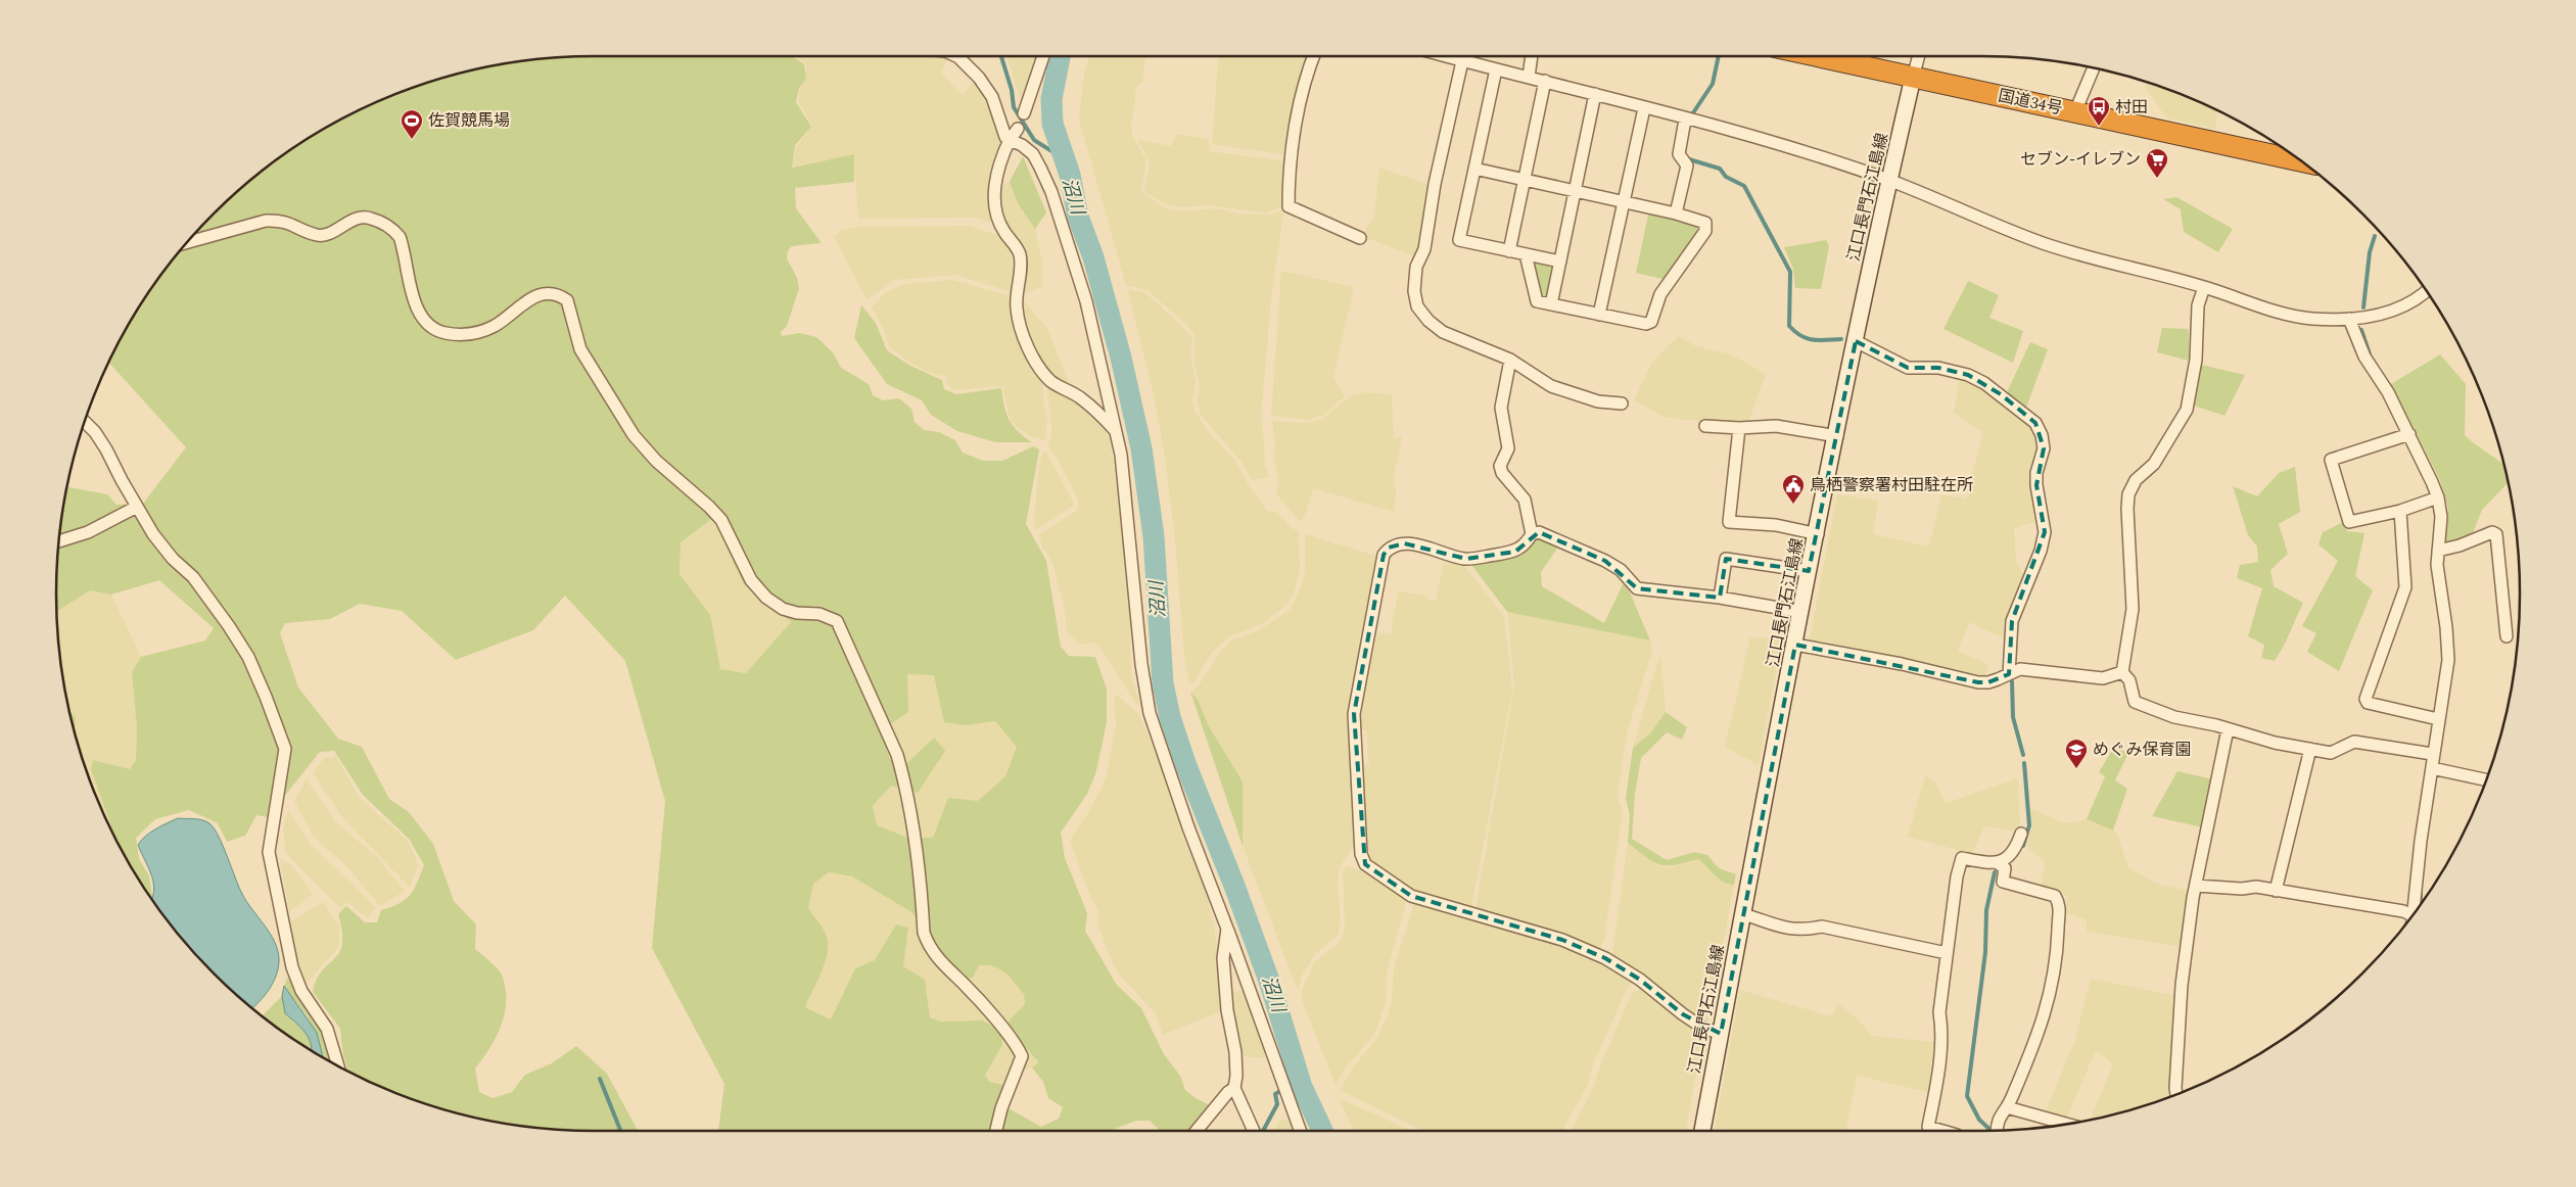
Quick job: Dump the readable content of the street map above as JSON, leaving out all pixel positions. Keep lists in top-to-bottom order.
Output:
{
  "streets": {
    "highway": ["国道34号"],
    "main road": ["江口長門石江島線"]
  },
  "crossings": [
    ["国道34号", "江口長門石江島線"]
  ],
  "water": ["沼川"],
  "places": {
    "bus stop": ["村田"],
    "sports": ["佐賀競馬場"],
    "supermarket": ["セブン-イレブン"],
    "public building": ["鳥栖警察署村田駐在所"],
    "school or university": ["めぐみ保育園"]
  }
}
